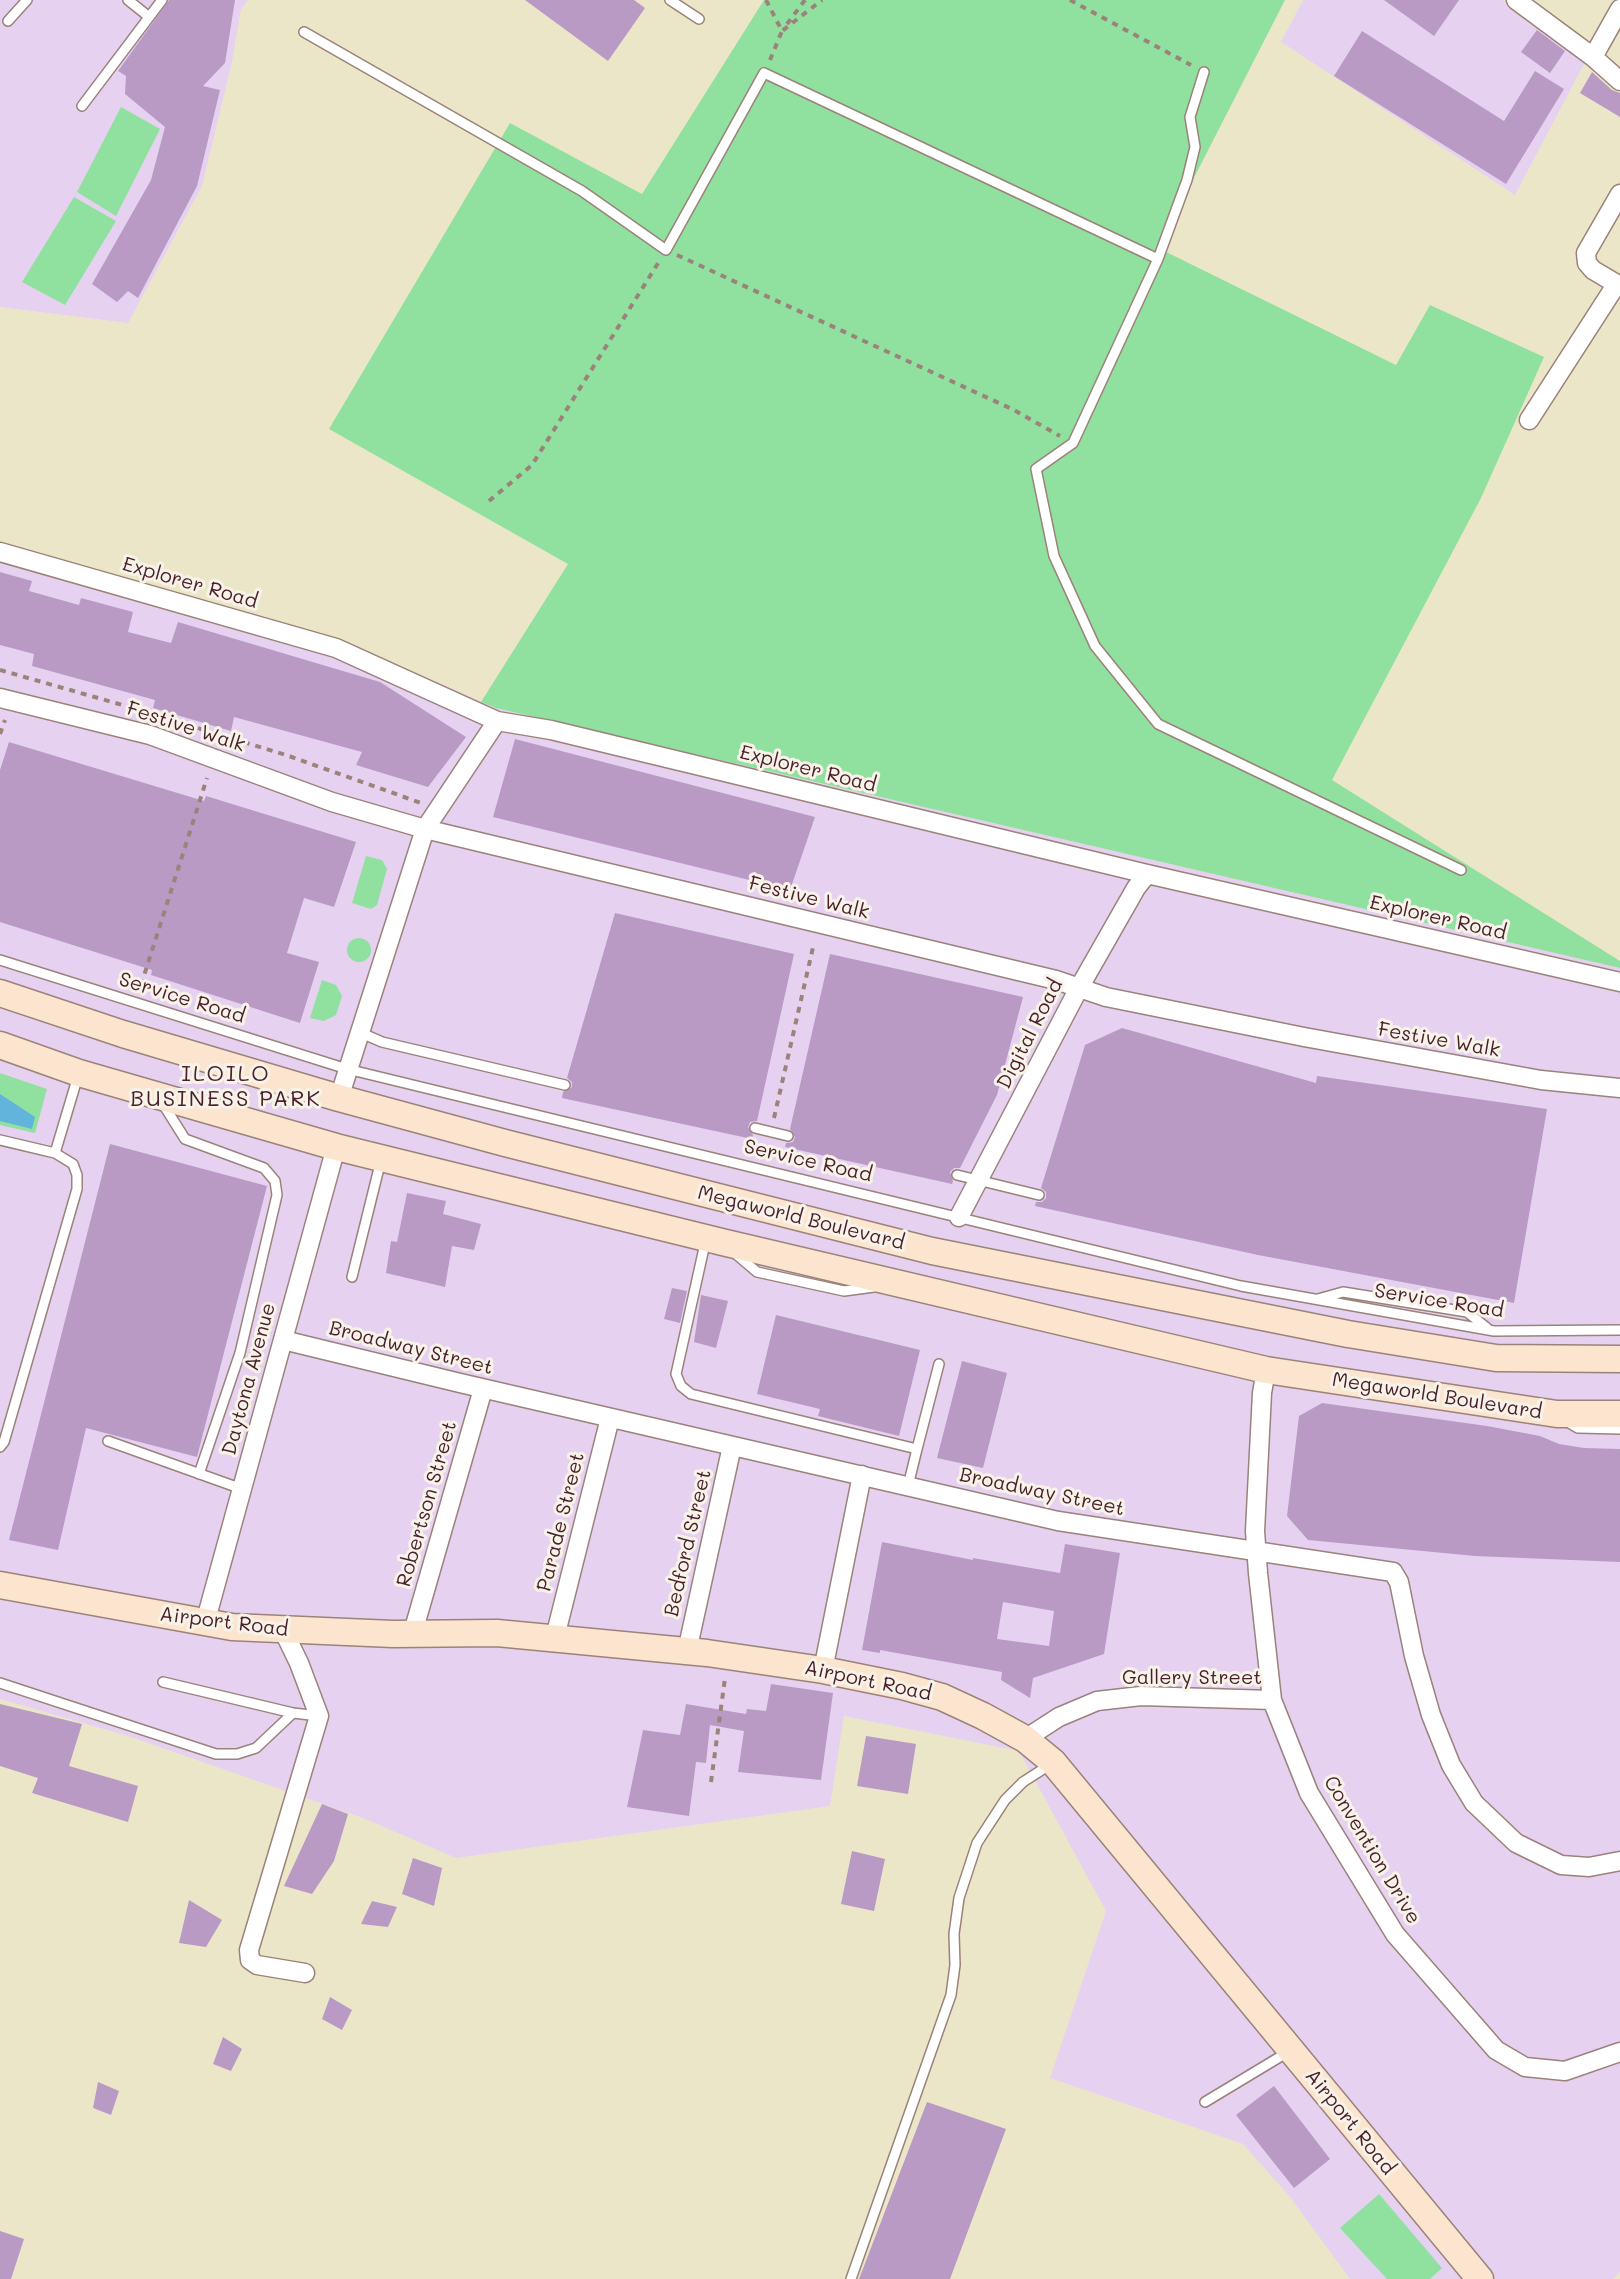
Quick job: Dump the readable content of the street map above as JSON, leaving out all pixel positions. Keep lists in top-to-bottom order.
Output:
{
  "streets": {
    "main road": ["Megaworld Boulevard", "Airport Road"],
    "street": [
      "Explorer Road",
      "Festive Walk",
      "Digital Road",
      "Broadway Street",
      "Daytona Avenue",
      "Robertson Street",
      "Parade Street",
      "Bedford Street",
      "Gallery Street",
      "Convention Drive"
    ],
    "lane": ["Service Road"]
  },
  "crossings": [
    ["Explorer Road", "Digital Road"],
    ["Festive Walk", "Digital Road"],
    ["Service Road", "Digital Road"],
    ["Megaworld Boulevard", "Daytona Avenue"],
    ["Megaworld Boulevard", "Convention Drive"],
    ["Broadway Street", "Daytona Avenue"],
    ["Broadway Street", "Robertson Street"],
    ["Broadway Street", "Parade Street"],
    ["Broadway Street", "Bedford Street"],
    ["Broadway Street", "Convention Drive"],
    ["Daytona Avenue", "Airport Road"],
    ["Robertson Street", "Airport Road"],
    ["Parade Street", "Airport Road"],
    ["Bedford Street", "Airport Road"],
    ["Airport Road", "Gallery Street"],
    ["Gallery Street", "Convention Drive"]
  ],
  "districts": ["ILOILO BUSINESS PARK"]
}
